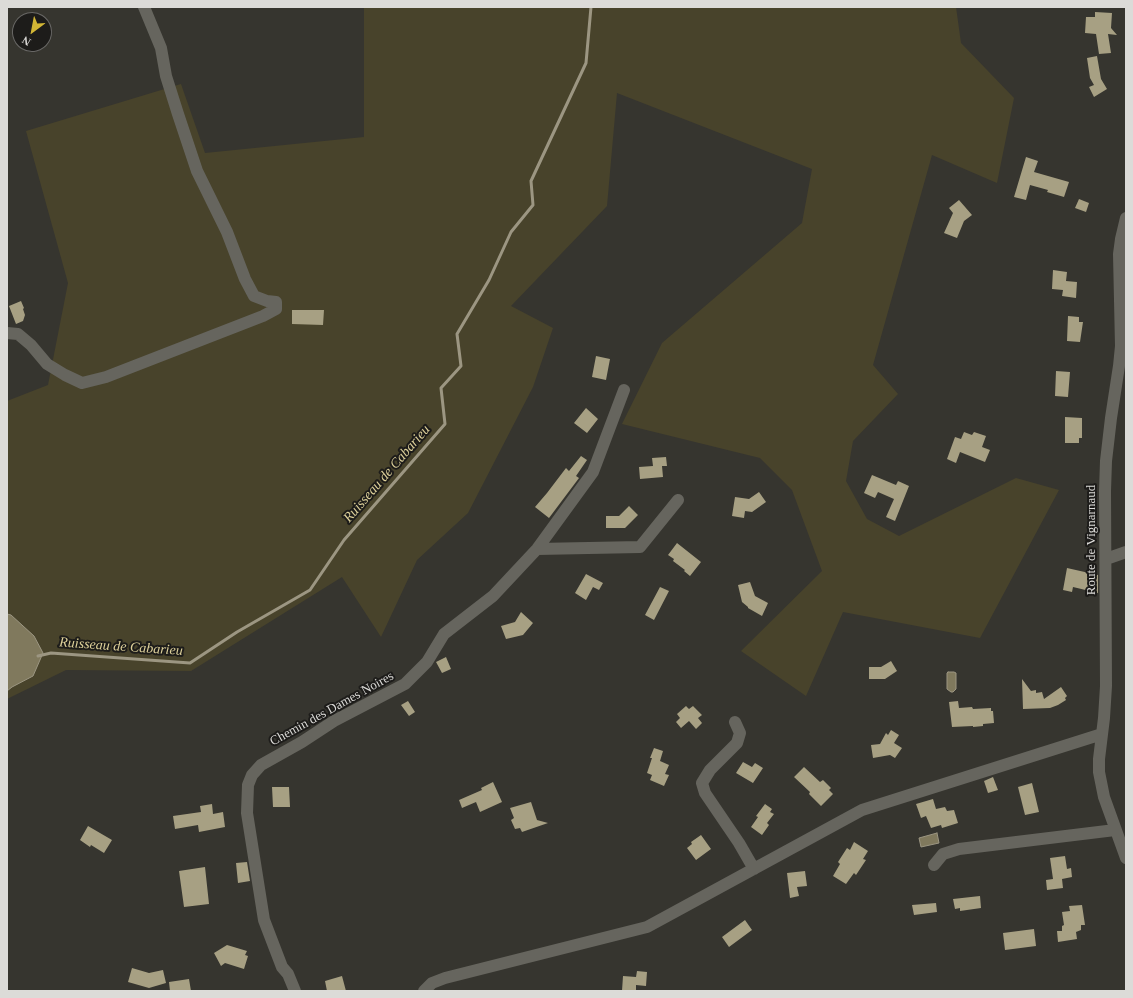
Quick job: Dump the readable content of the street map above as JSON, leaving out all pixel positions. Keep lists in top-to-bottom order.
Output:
{
  "streets": {
    "street": ["Route de Vignarnaud", "Chemin des Dames Noires"]
  },
  "water": ["Ruisseau de Cabarieu"],
  "north": "bottom left"
}
